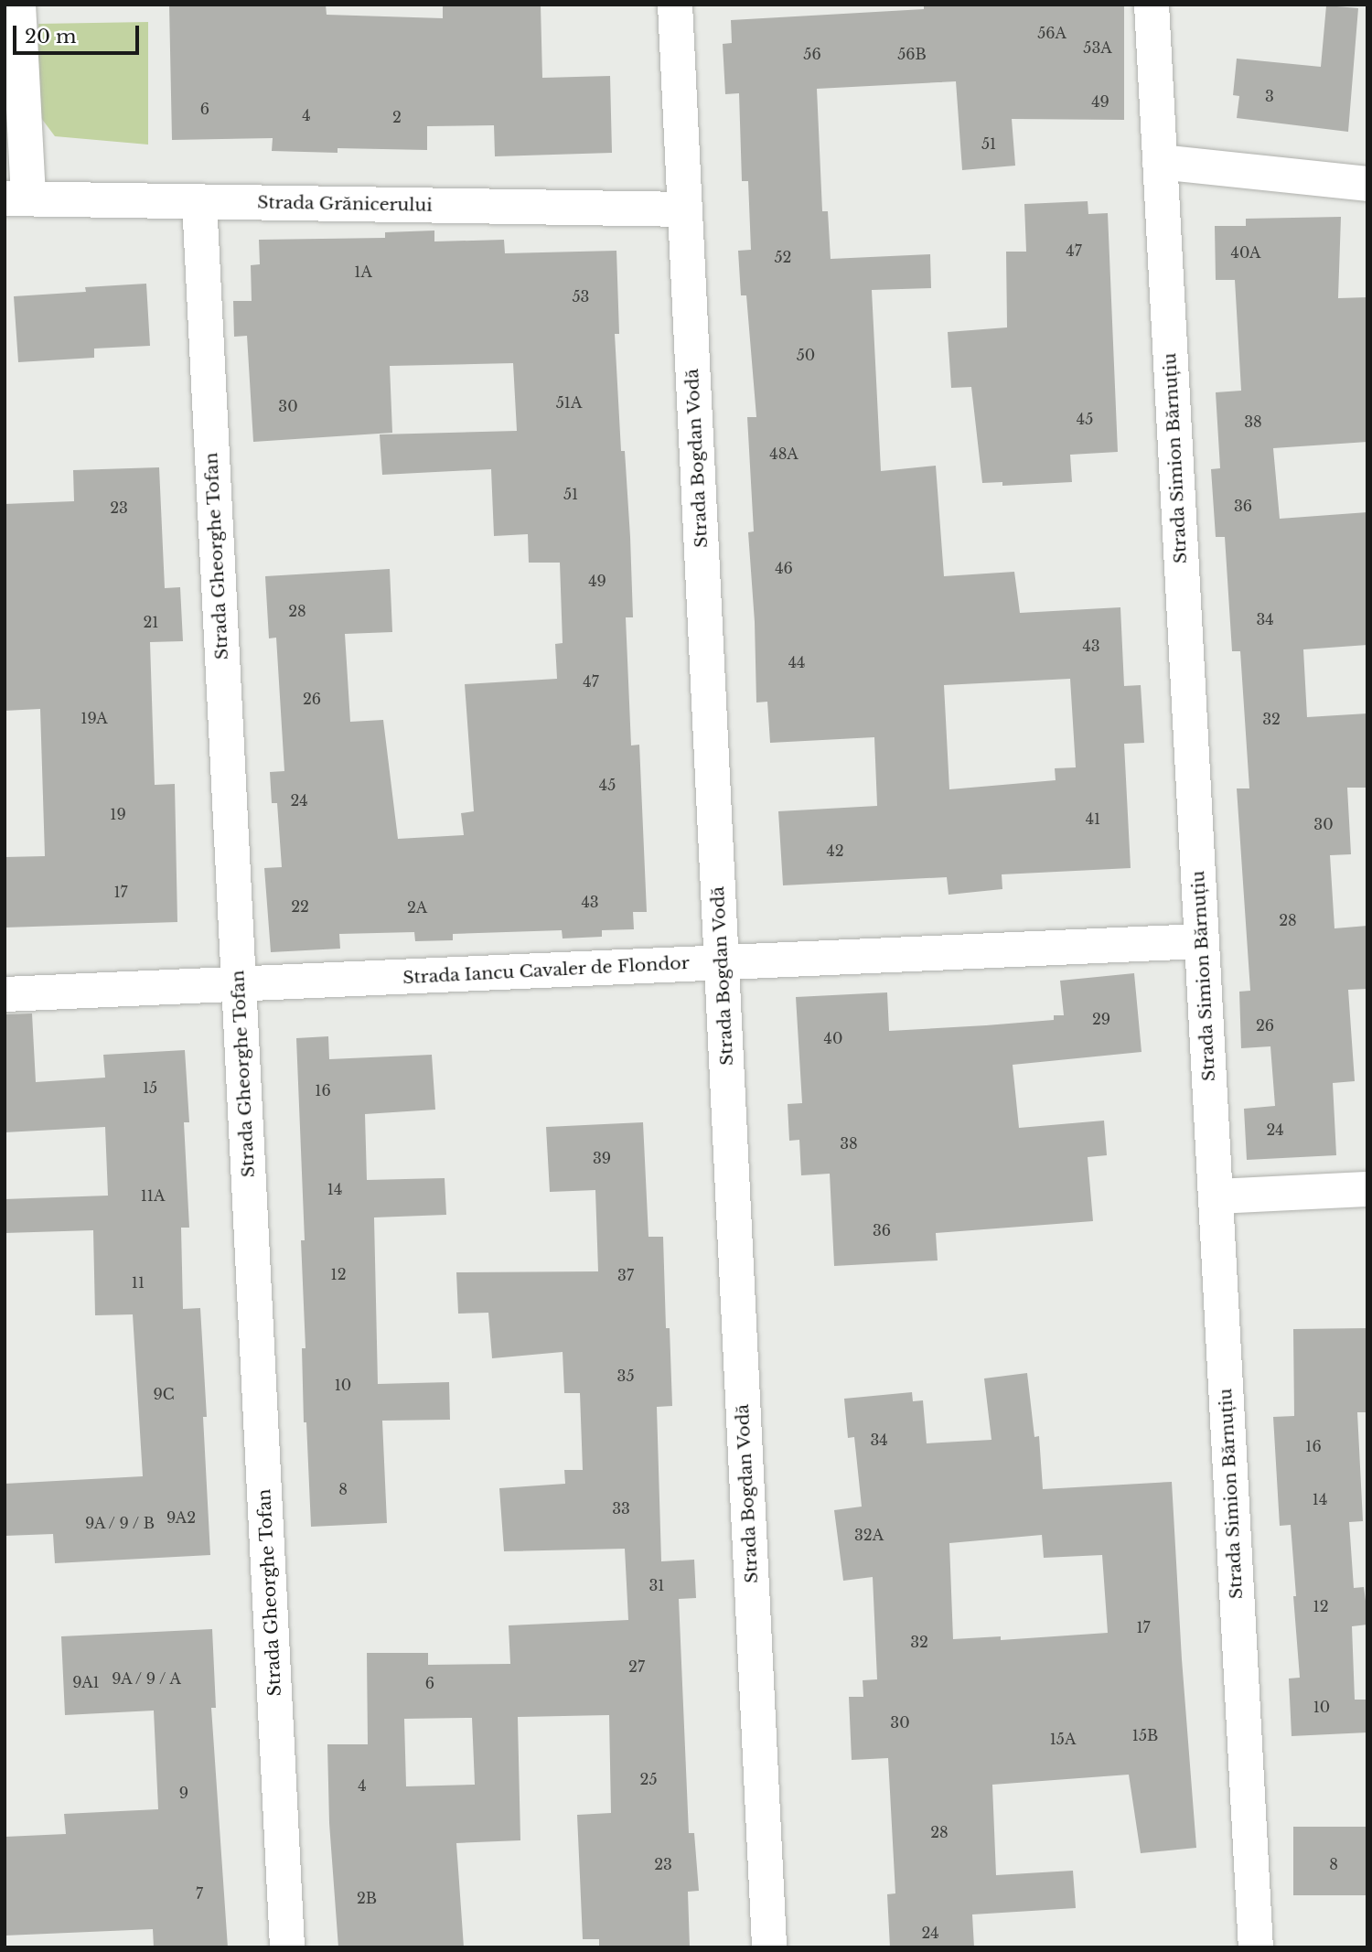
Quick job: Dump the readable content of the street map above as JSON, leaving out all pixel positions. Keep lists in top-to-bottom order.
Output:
{
  "streets": {
    "street": [
      "Strada Grănicerului",
      "Strada Bogdan Vodă",
      "Strada Simion Bărnuțiu",
      "Strada Gheorghe Tofan",
      "Strada Iancu Cavaler de Flondor"
    ]
  },
  "crossings": [
    ["Strada Grănicerului", "Strada Bogdan Vodă"],
    ["Strada Grănicerului", "Strada Gheorghe Tofan"],
    ["Strada Bogdan Vodă", "Strada Iancu Cavaler de Flondor"],
    ["Strada Simion Bărnuțiu", "Strada Iancu Cavaler de Flondor"],
    ["Strada Gheorghe Tofan", "Strada Iancu Cavaler de Flondor"]
  ],
  "house_numbers": [
    "56A",
    "53A",
    "56",
    "56B",
    "3",
    "49",
    "6",
    "4",
    "2",
    "51",
    "47",
    "40A",
    "52",
    "1A",
    "53",
    "50",
    "51A",
    "30",
    "45",
    "38",
    "48A",
    "51",
    "36",
    "23",
    "46",
    "49",
    "28",
    "34",
    "21",
    "43",
    "44",
    "47",
    "26",
    "19A",
    "32",
    "45",
    "24",
    "19",
    "41",
    "30",
    "42",
    "17",
    "43",
    "22",
    "2A",
    "28",
    "29",
    "26",
    "40",
    "15",
    "16",
    "24",
    "38",
    "39",
    "14",
    "11A",
    "36",
    "12",
    "37",
    "11",
    "35",
    "10",
    "9C",
    "34",
    "16",
    "8",
    "14",
    "33",
    "9A2",
    "9A / 9 / B",
    "32A",
    "31",
    "12",
    "17",
    "32",
    "27",
    "9A / 9 / A",
    "9A1",
    "6",
    "10",
    "30",
    "15B",
    "15A",
    "25",
    "4",
    "9",
    "28",
    "23",
    "8",
    "7",
    "2B",
    "24"
  ],
  "scale_bar": "20 m"
}
